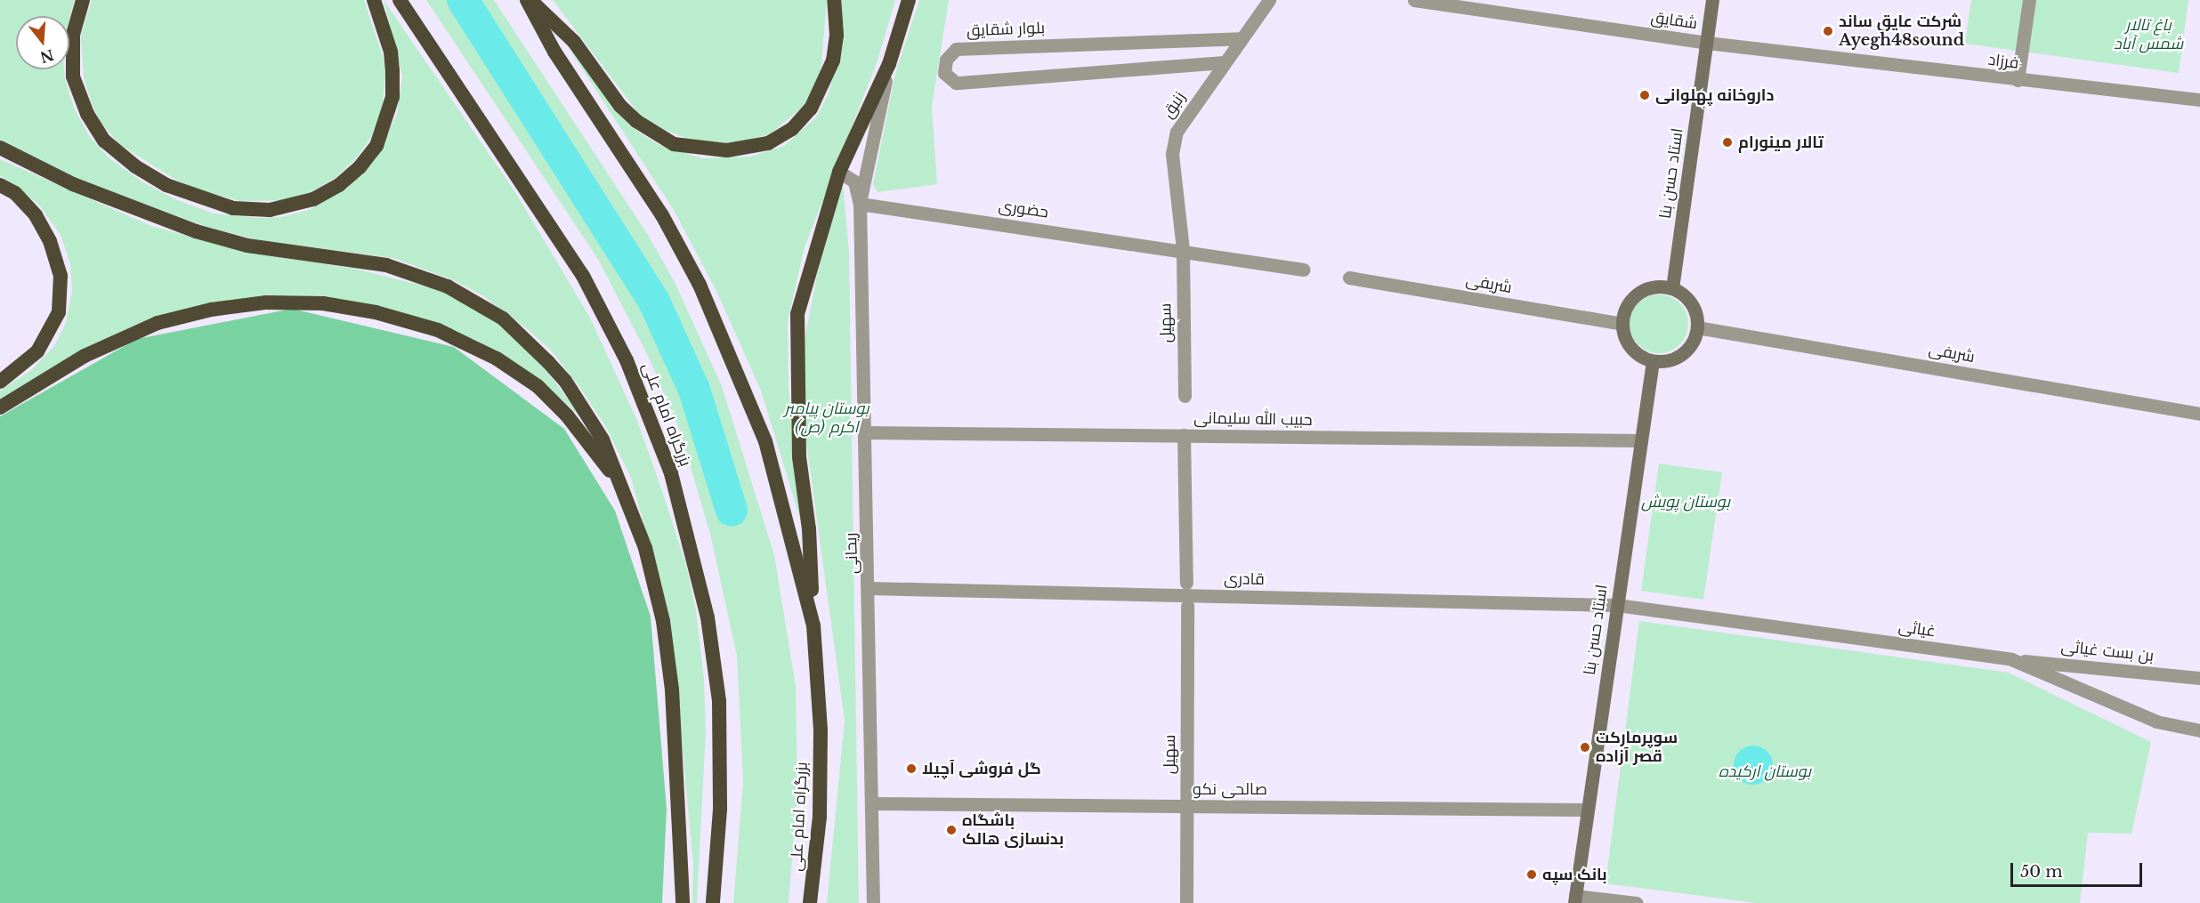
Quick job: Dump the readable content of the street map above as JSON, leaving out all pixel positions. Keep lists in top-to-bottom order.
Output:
{
  "streets": {
    "highway": ["بزرگراه امام علی"],
    "main road": ["استاد حسن بنا"],
    "street": [
      "شقایق",
      "بلوار شقایق",
      "فرزاد",
      "زنبق",
      "حضوری",
      "شریفی",
      "سهیل",
      "حبیب الله سلیمانی",
      "ریحانی",
      "قادری",
      "غیاثی",
      "بن بست غیاثی",
      "صالحی نکو"
    ]
  },
  "crossings": [
    ["شقایق", "فرزاد"],
    ["شقایق", "استاد حسن بنا"],
    ["بلوار شقایق", "زنبق"],
    ["فرزاد", "استاد حسن بنا"],
    ["زنبق", "حضوری"],
    ["زنبق", "سهیل"],
    ["استاد حسن بنا", "شریفی"],
    ["استاد حسن بنا", "حبیب الله سلیمانی"],
    ["استاد حسن بنا", "قادری"],
    ["استاد حسن بنا", "غیاثی"],
    ["استاد حسن بنا", "صالحی نکو"],
    ["حضوری", "سهیل"],
    ["حضوری", "ریحانی"],
    ["سهیل", "صالحی نکو"],
    ["حبیب الله سلیمانی", "ریحانی"],
    ["ریحانی", "قادری"],
    ["ریحانی", "صالحی نکو"],
    ["قادری", "غیاثی"],
    ["غیاثی", "بن بست غیاثی"]
  ],
  "parks": [
    "باغ تالار شمس آباد",
    "بوستان پیامبر اکرم (ص)",
    "بوستان پویش",
    "بوستان ارکیده"
  ],
  "places": [
    "شرکت عایق ساند Ayegh48sound",
    "داروخانه پهلوانی",
    "تالار مینورام",
    "سوپرمارکت قصر آزاده",
    "گل فروشی آچیلا",
    "باشگاه بدنسازی هالک",
    "بانک سپه"
  ],
  "scale_bar": "50 m",
  "north": "bottom"
}
